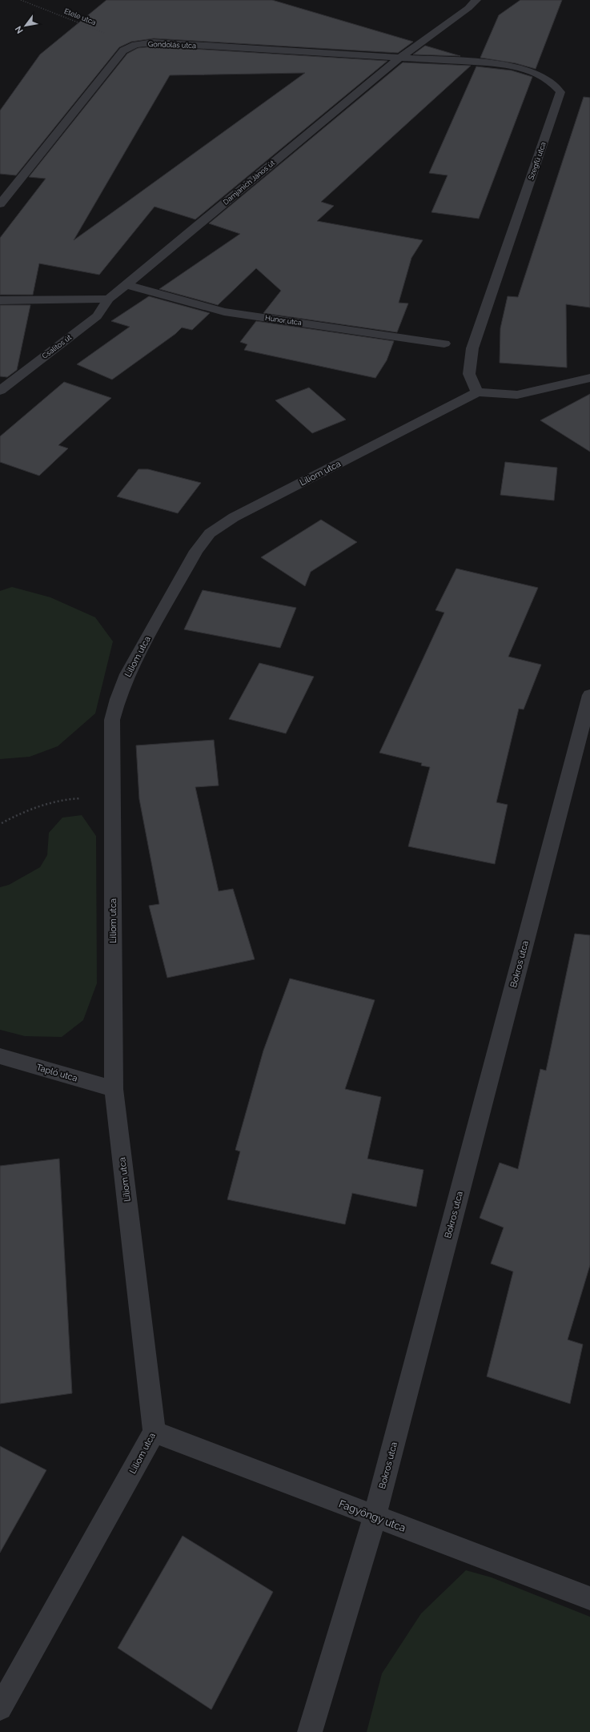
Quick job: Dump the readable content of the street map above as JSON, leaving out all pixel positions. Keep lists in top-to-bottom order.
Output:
{
  "streets": {
    "street": [
      "Gondolás utca",
      "Szegfű utca",
      "Damjanich János út",
      "Hunor utca",
      "Csalitos út",
      "Liliom utca",
      "Bokros utca",
      "Tapló utca",
      "Fagyöngy utca"
    ],
    "path": ["Etele utca"]
  },
  "crossings": [
    ["Etele utca", "Gondolás utca"],
    ["Gondolás utca", "Szegfű utca"],
    ["Gondolás utca", "Damjanich János út"],
    ["Szegfű utca", "Damjanich János út"],
    ["Szegfű utca", "Liliom utca"],
    ["Damjanich János út", "Hunor utca"],
    ["Damjanich János út", "Csalitos út"],
    ["Liliom utca", "Tapló utca"],
    ["Liliom utca", "Fagyöngy utca"],
    ["Bokros utca", "Fagyöngy utca"]
  ],
  "north": "bottom left"
}
